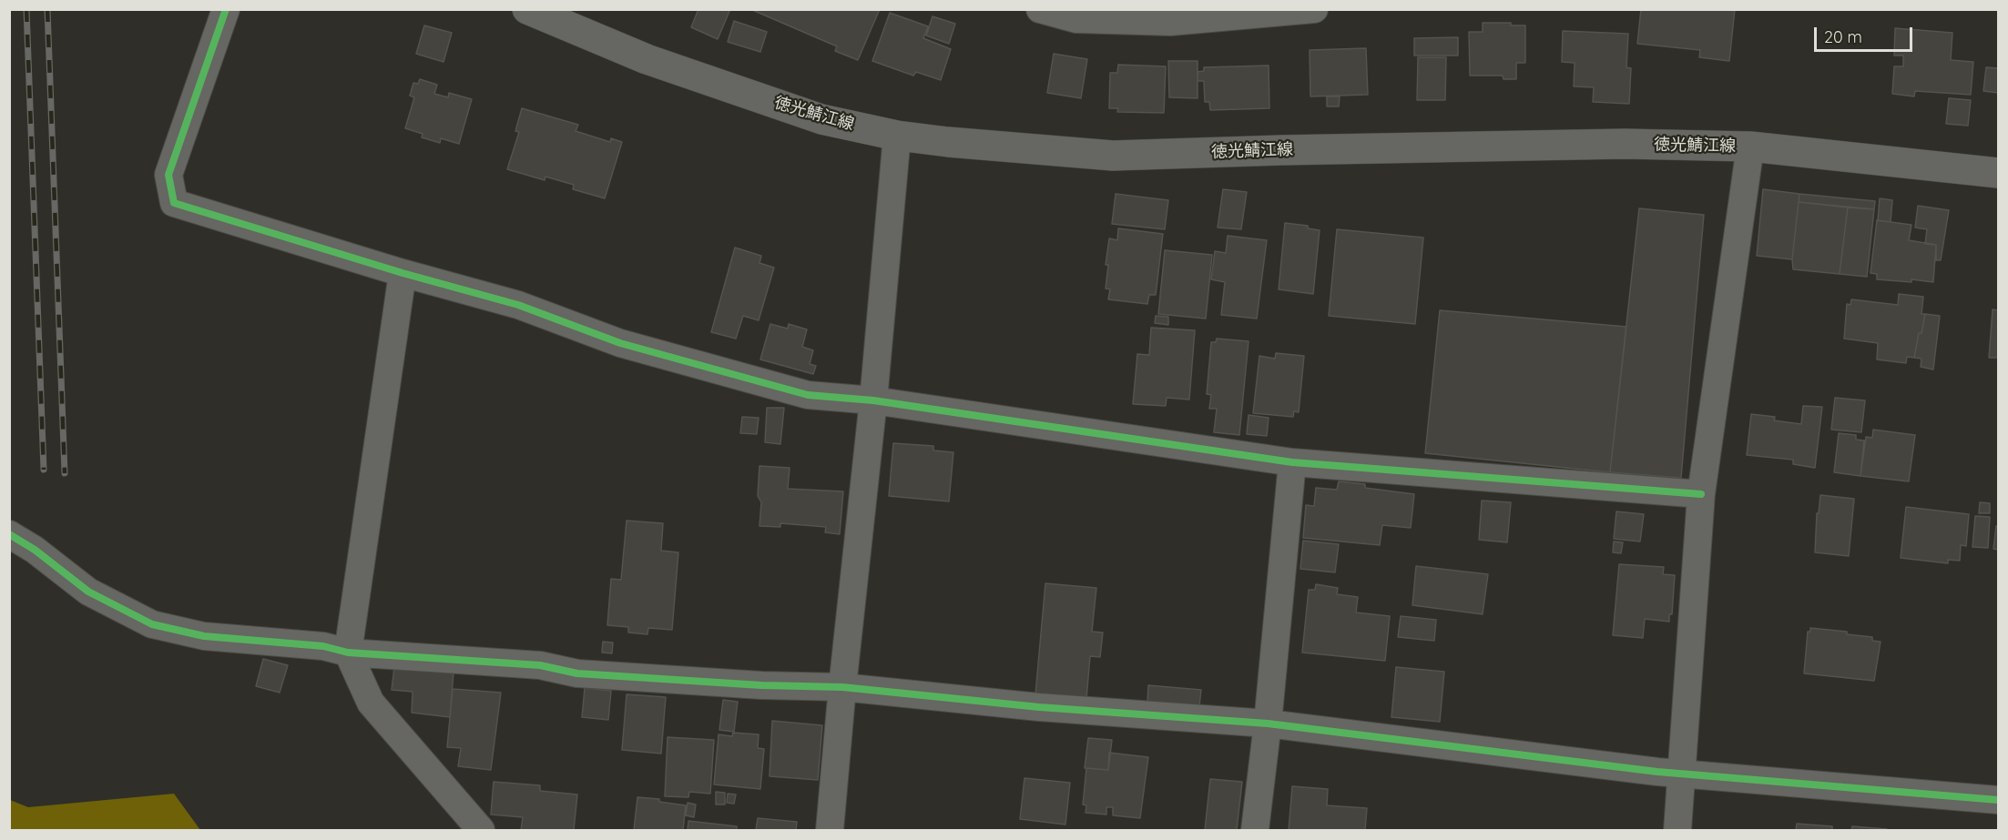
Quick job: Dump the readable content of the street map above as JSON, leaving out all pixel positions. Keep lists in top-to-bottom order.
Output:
{
  "streets": {
    "main road": ["徳光鯖江線"]
  },
  "scale_bar": "20 m"
}
